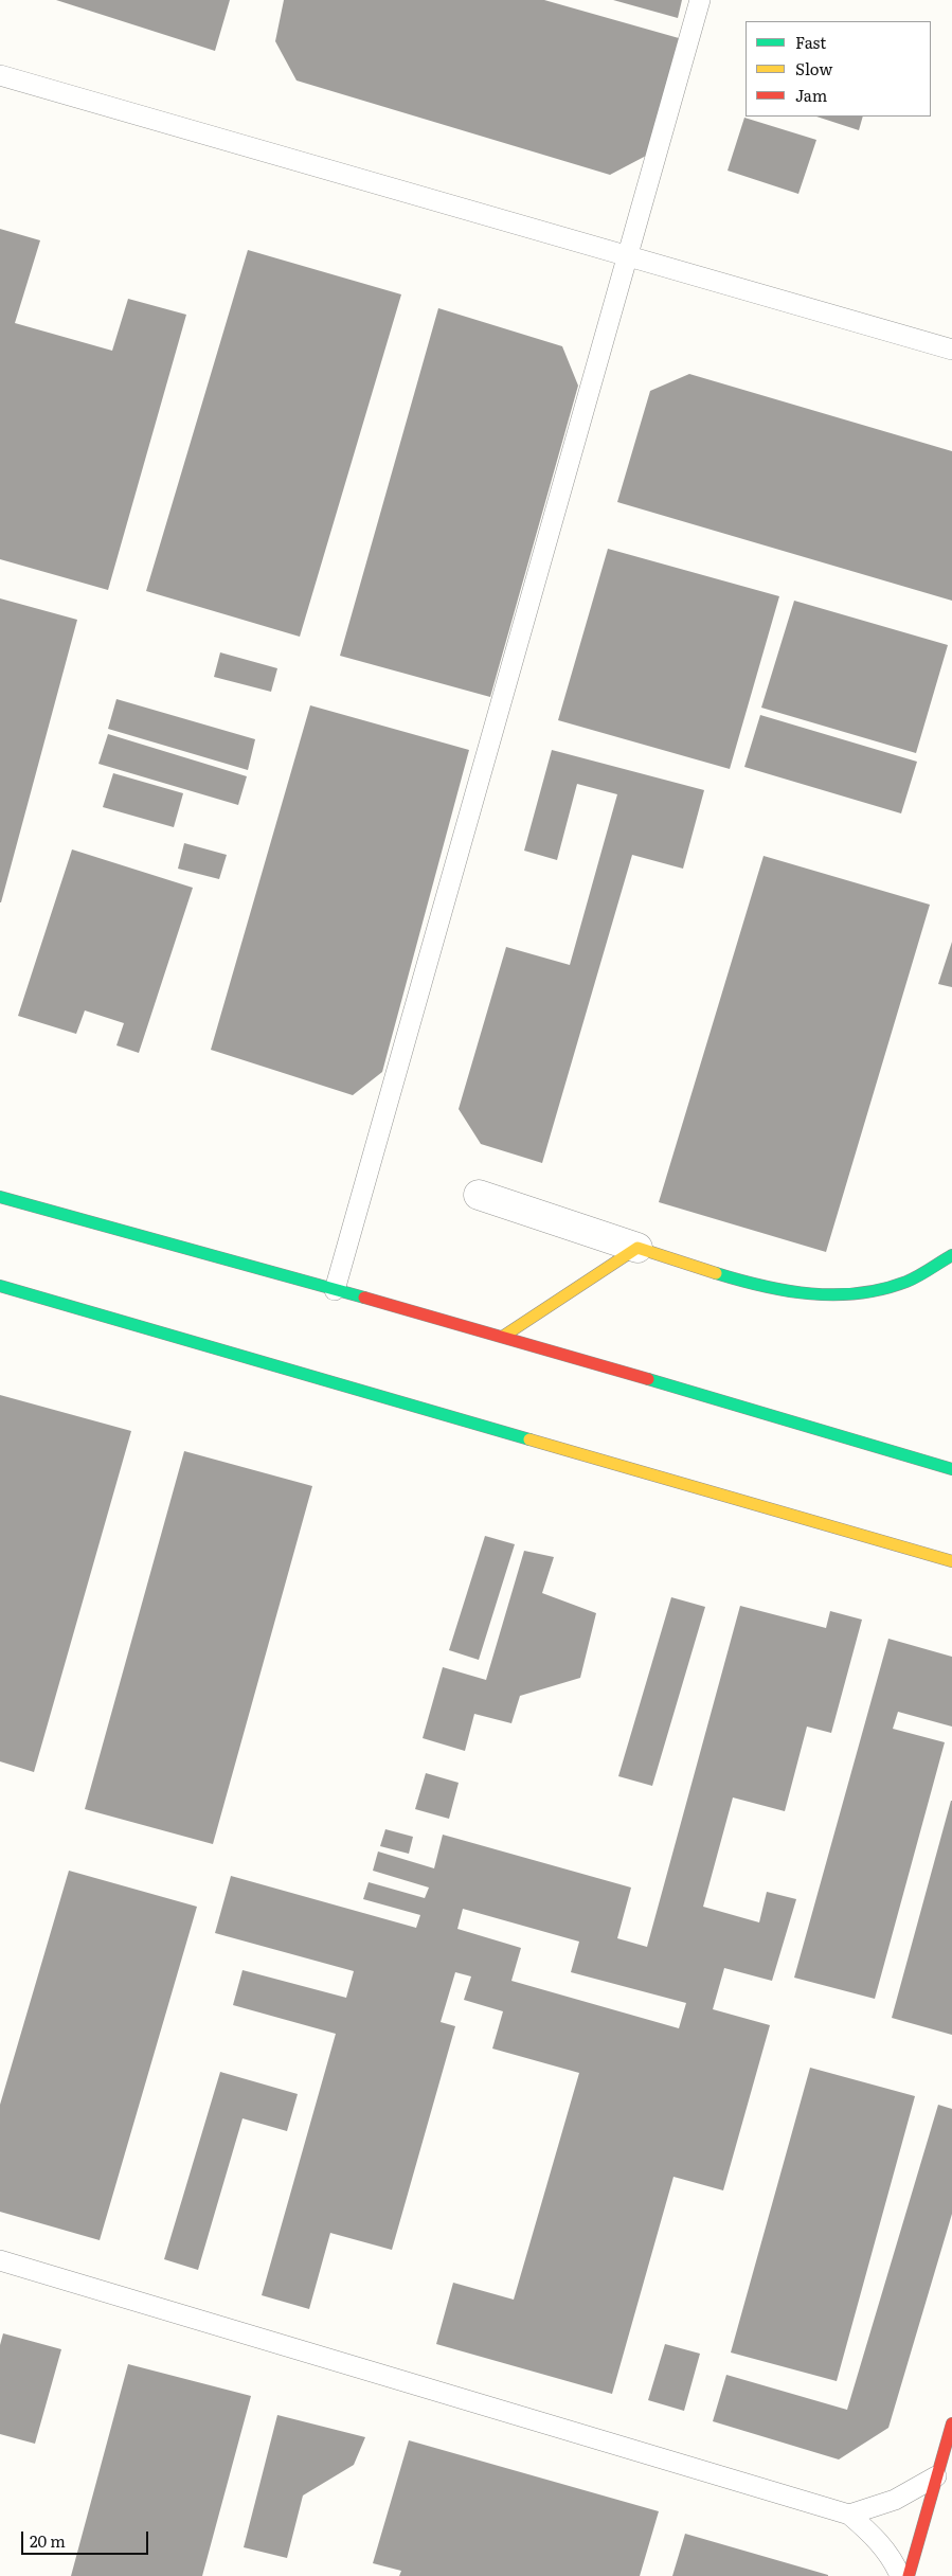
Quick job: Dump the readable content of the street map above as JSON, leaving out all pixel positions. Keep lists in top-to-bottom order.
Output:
{
  "legend": ["Fast", "Slow", "Jam"],
  "scale_bar": "20 m"
}
